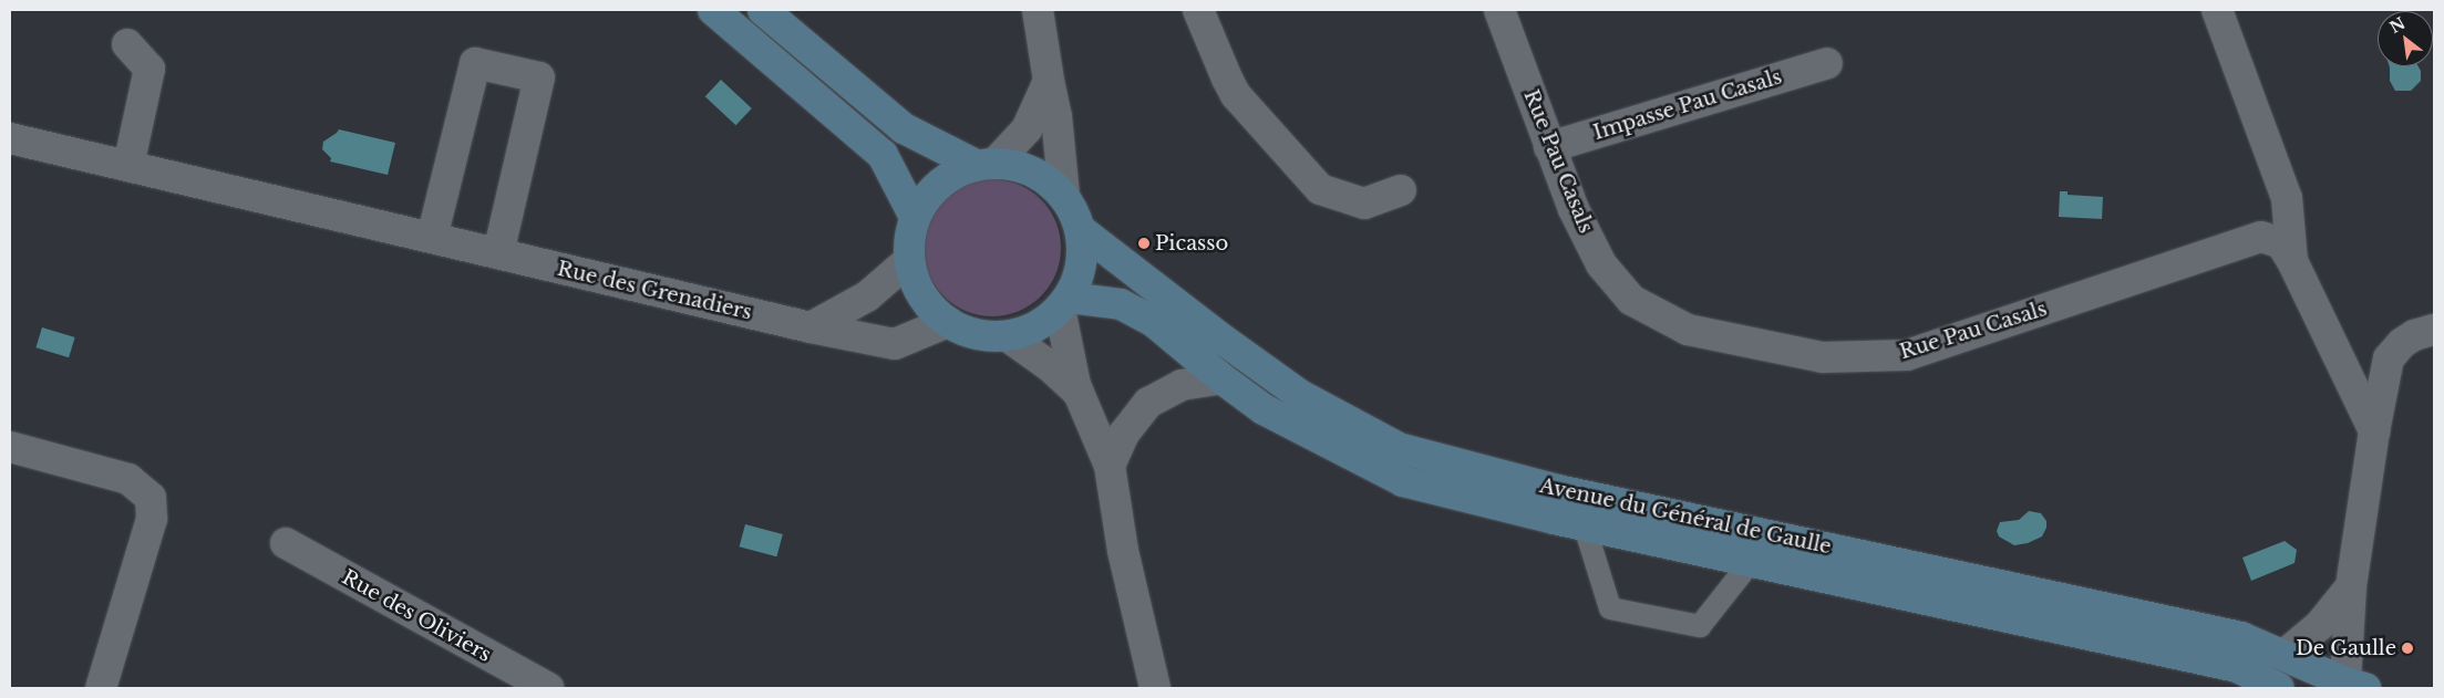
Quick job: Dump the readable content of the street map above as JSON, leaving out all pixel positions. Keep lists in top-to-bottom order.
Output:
{
  "streets": {
    "main road": ["Avenue du Général de Gaulle"],
    "street": [
      "Impasse Pau Casals",
      "Rue Pau Casals",
      "Rue des Grenadiers",
      "Rue des Oliviers"
    ]
  },
  "crossings": [
    ["Impasse Pau Casals", "Rue Pau Casals"],
    ["Rue des Grenadiers", "Avenue du Général de Gaulle"]
  ],
  "places": ["Picasso", "De Gaulle"],
  "north": "top left"
}
